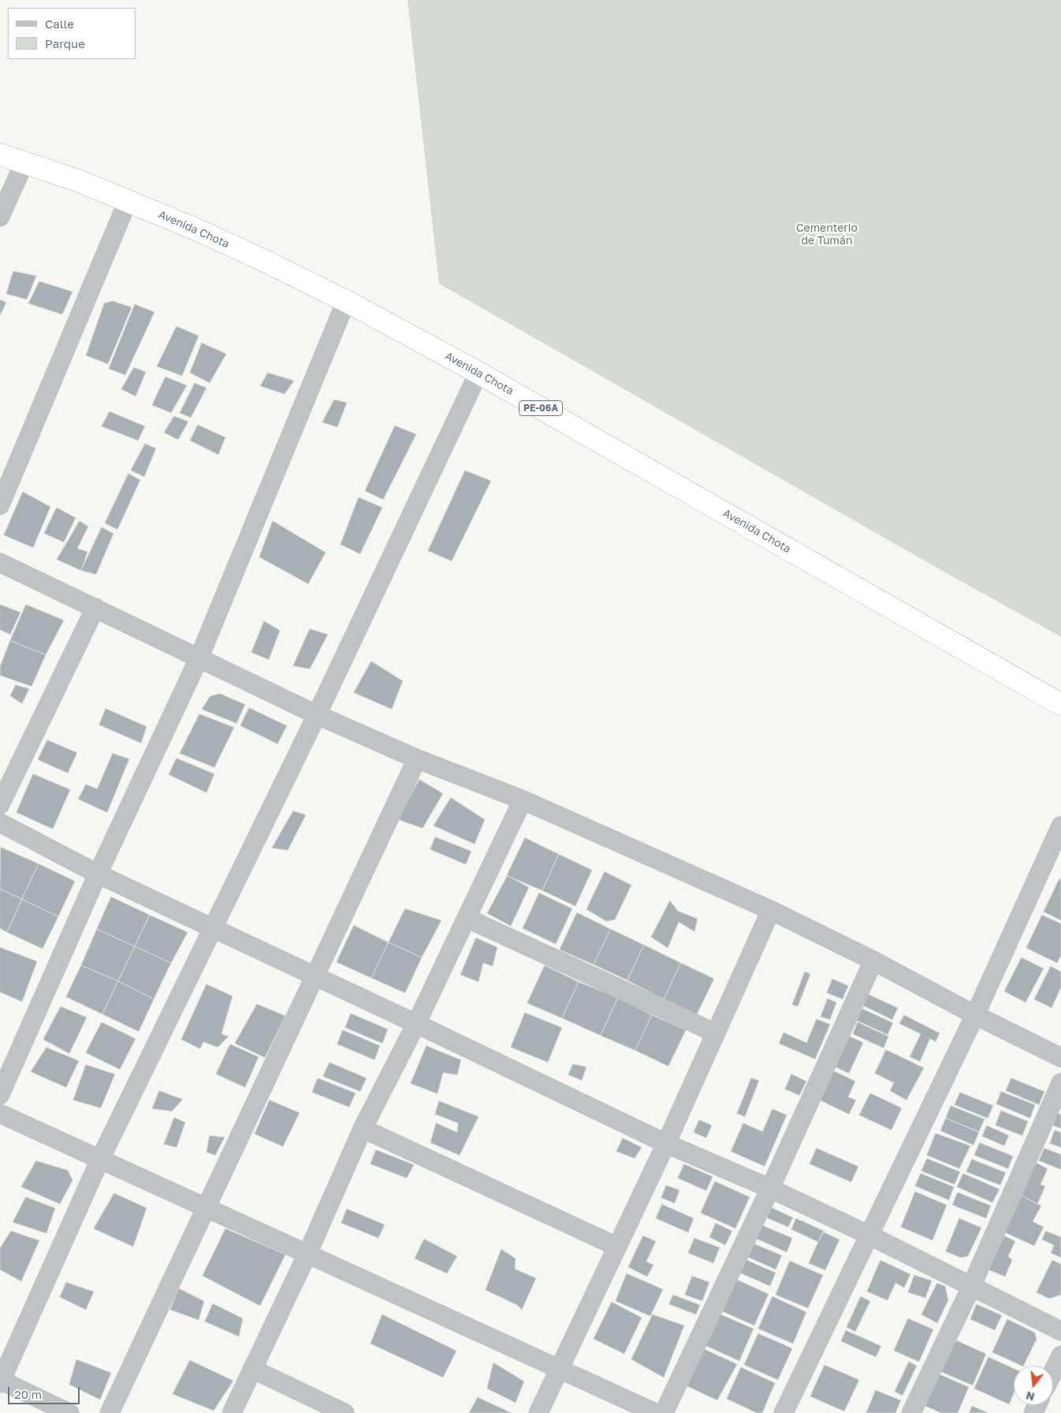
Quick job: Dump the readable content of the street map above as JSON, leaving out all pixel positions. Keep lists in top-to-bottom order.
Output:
{
  "streets": {
    "highway": ["Avenida Chota", "PE-06A"]
  },
  "parks": ["Cementerio de Tumán"],
  "legend": ["Calle", "Parque"],
  "scale_bar": "20 m",
  "north": "bottom"
}
